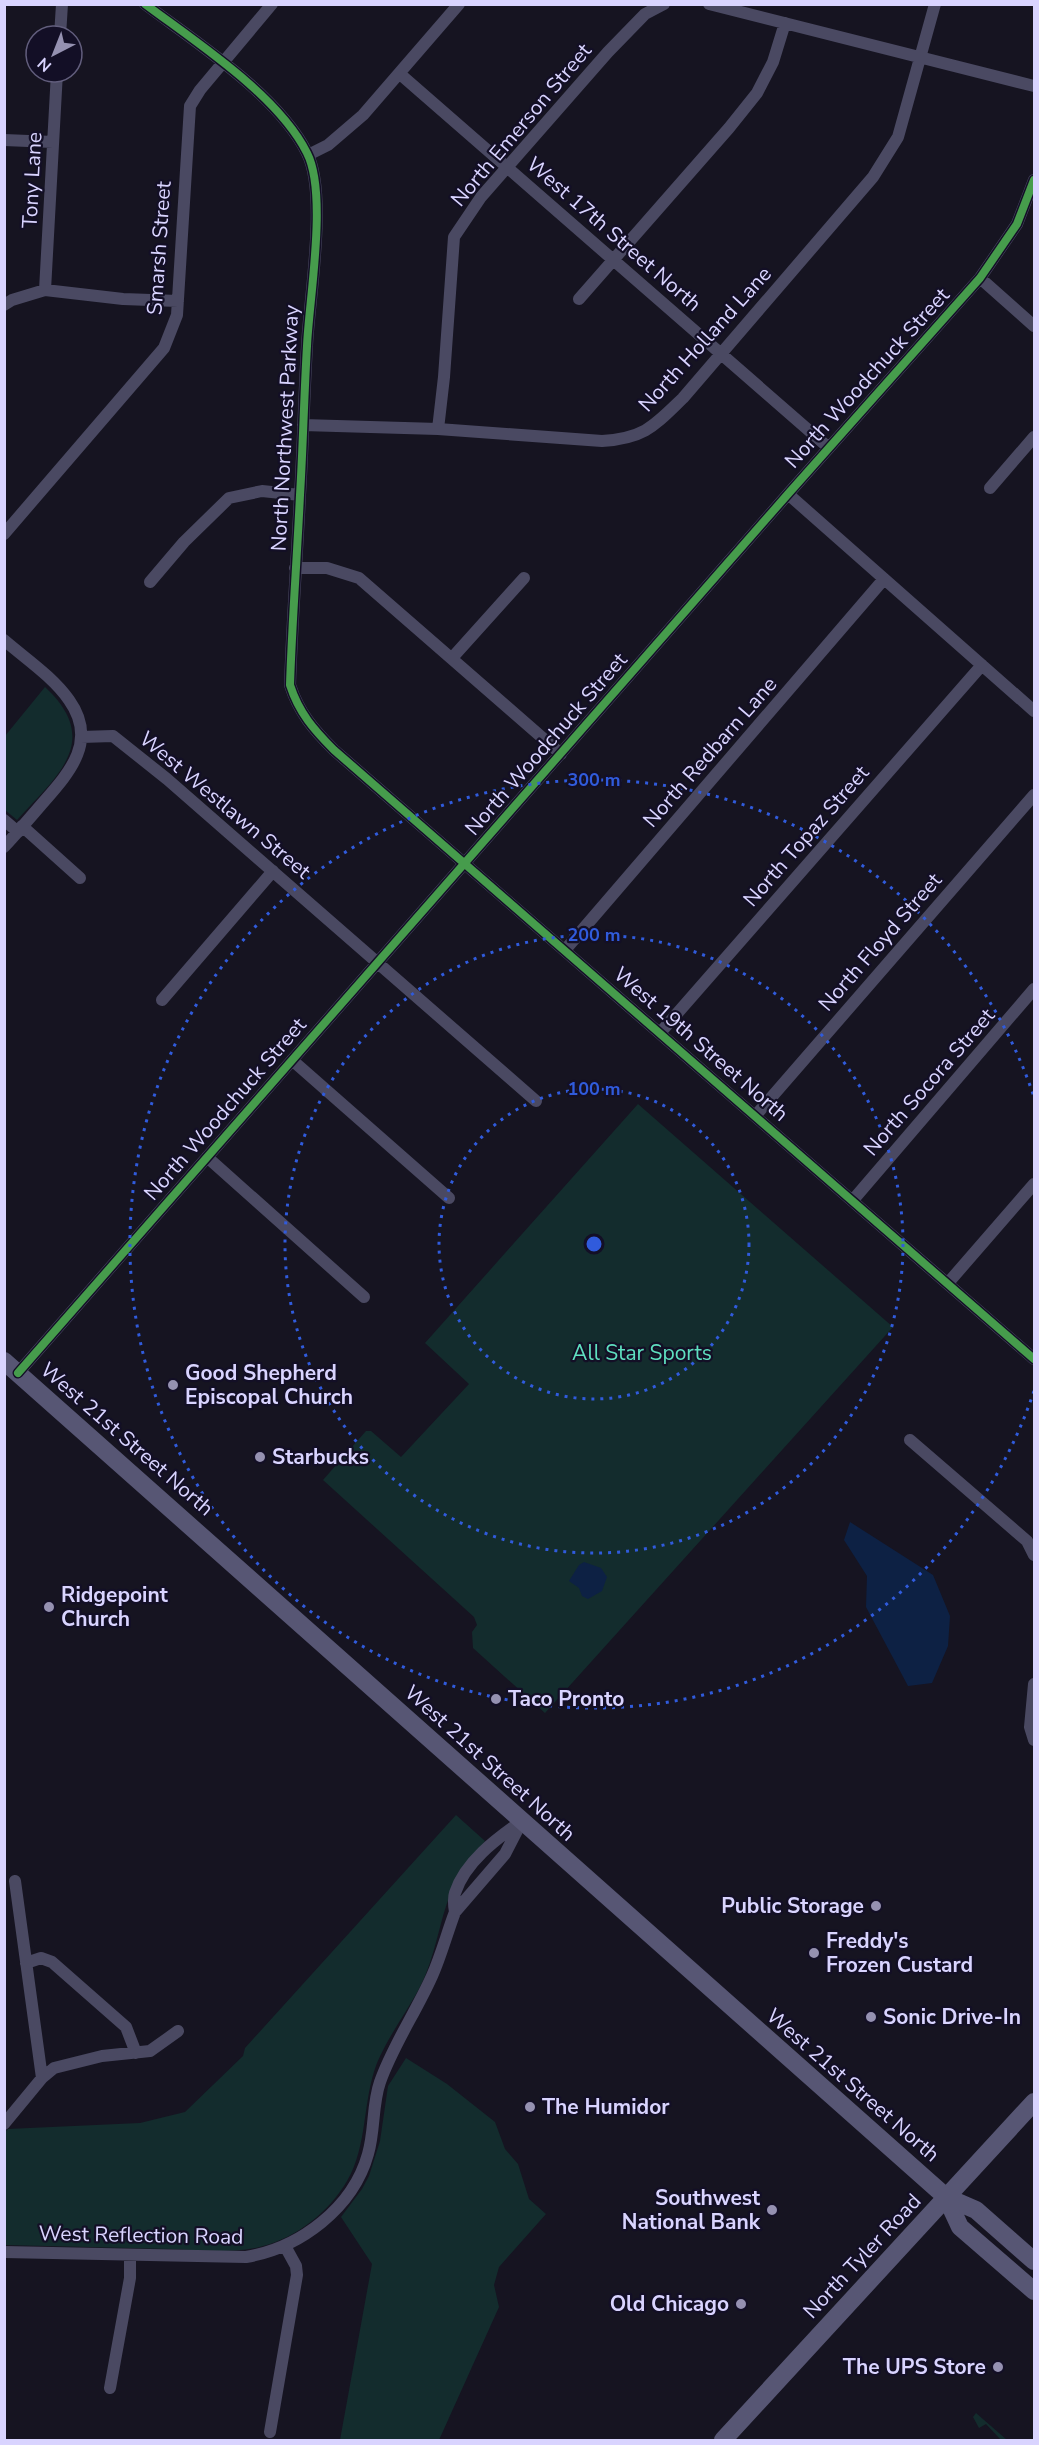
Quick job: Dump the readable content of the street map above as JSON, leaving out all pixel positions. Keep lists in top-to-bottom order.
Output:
{
  "streets": {
    "main road": ["West 21st Street North", "North Tyler Road"],
    "street": [
      "North Emerson Street",
      "Tony Lane",
      "West 17th Street North",
      "Smarsh Street",
      "North Holland Lane",
      "North Woodchuck Street",
      "North Northwest Parkway",
      "North Redbarn Lane",
      "West Westlawn Street",
      "North Topaz Street",
      "North Floyd Street",
      "West 19th Street North",
      "North Socora Street",
      "West Reflection Road"
    ]
  },
  "crossings": [
    ["North Emerson Street", "West 17th Street North"],
    ["North Emerson Street", "North Holland Lane"],
    ["West 17th Street North", "North Holland Lane"],
    ["West 17th Street North", "North Woodchuck Street"],
    ["North Holland Lane", "North Northwest Parkway"],
    ["North Woodchuck Street", "West Westlawn Street"],
    ["North Woodchuck Street", "West 19th Street North"],
    ["North Woodchuck Street", "West 21st Street North"],
    ["North Northwest Parkway", "West 19th Street North"],
    ["North Redbarn Lane", "West 19th Street North"],
    ["North Topaz Street", "West 19th Street North"],
    ["North Floyd Street", "West 19th Street North"],
    ["West 19th Street North", "North Socora Street"],
    ["West 21st Street North", "West Reflection Road"],
    ["West 21st Street North", "North Tyler Road"]
  ],
  "parks": ["All Star Sports"],
  "places": [
    "Good Shepherd Episcopal Church",
    "Starbucks",
    "Ridgepoint Church",
    "Taco Pronto",
    "Public Storage",
    "Freddy's Frozen Custard",
    "Sonic Drive-In",
    "The Humidor",
    "Southwest National Bank",
    "Old Chicago",
    "The UPS Store"
  ],
  "north": "bottom left",
  "rings": ["300 m", "200 m", "100 m"]
}
